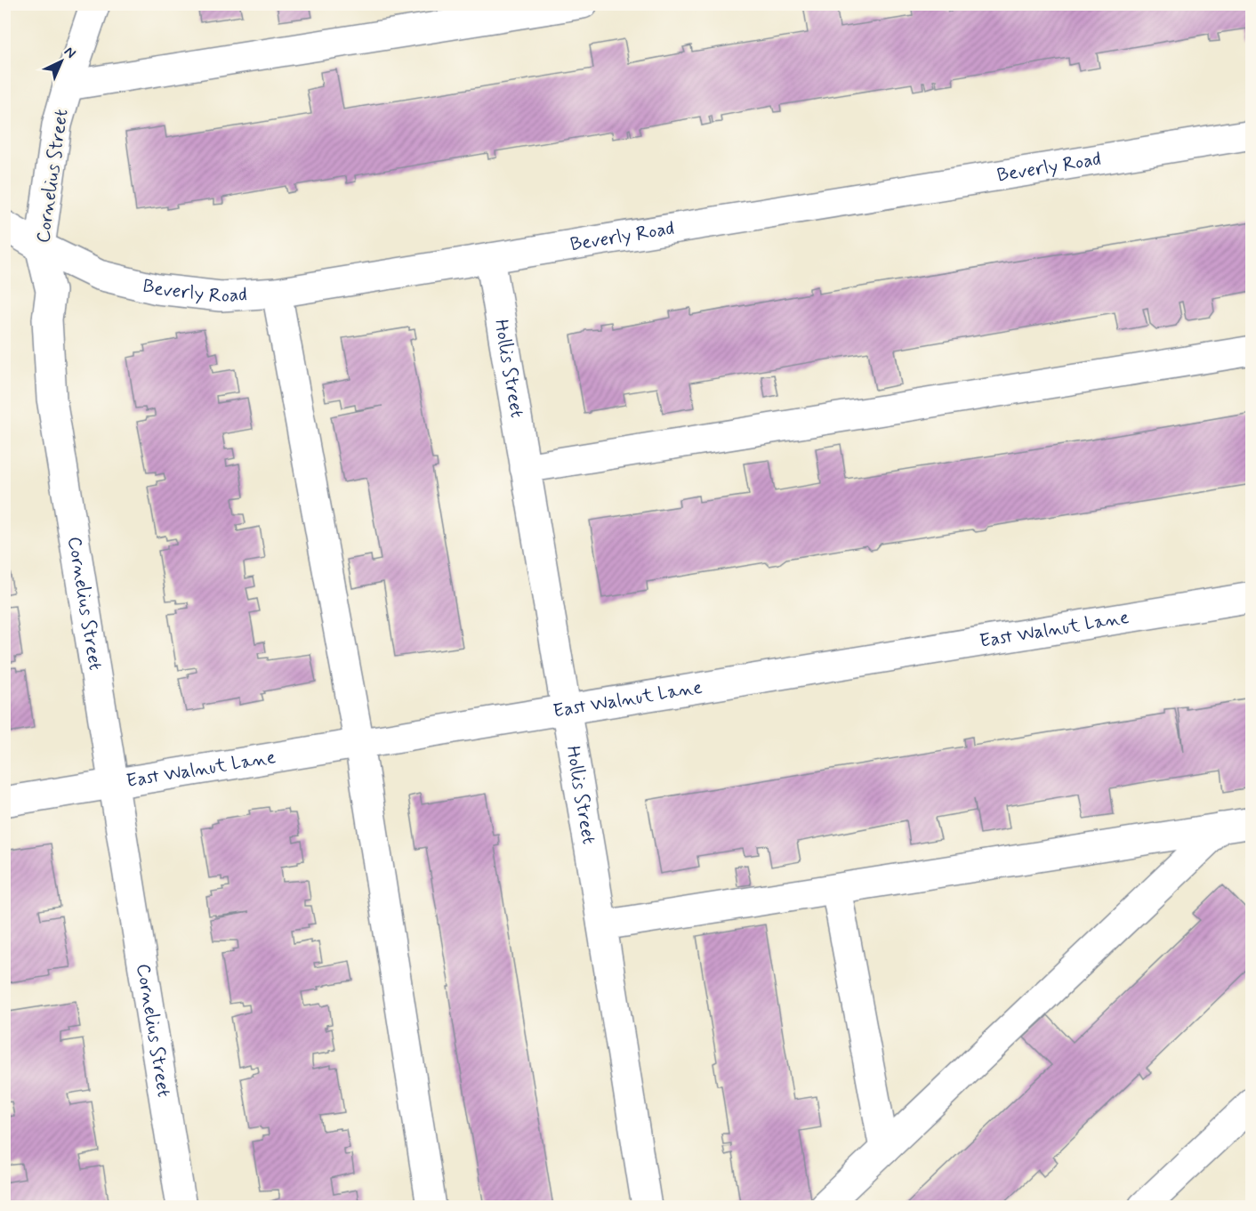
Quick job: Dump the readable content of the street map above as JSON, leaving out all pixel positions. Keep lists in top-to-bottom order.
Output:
{
  "streets": {
    "street": [
      "Beverly Road",
      "Cornelius Street",
      "Hollis Street",
      "East Walnut Lane"
    ]
  },
  "crossings": [
    ["Beverly Road", "Cornelius Street"],
    ["Beverly Road", "Hollis Street"],
    ["Cornelius Street", "East Walnut Lane"],
    ["Hollis Street", "East Walnut Lane"]
  ],
  "north": "top right"
}
